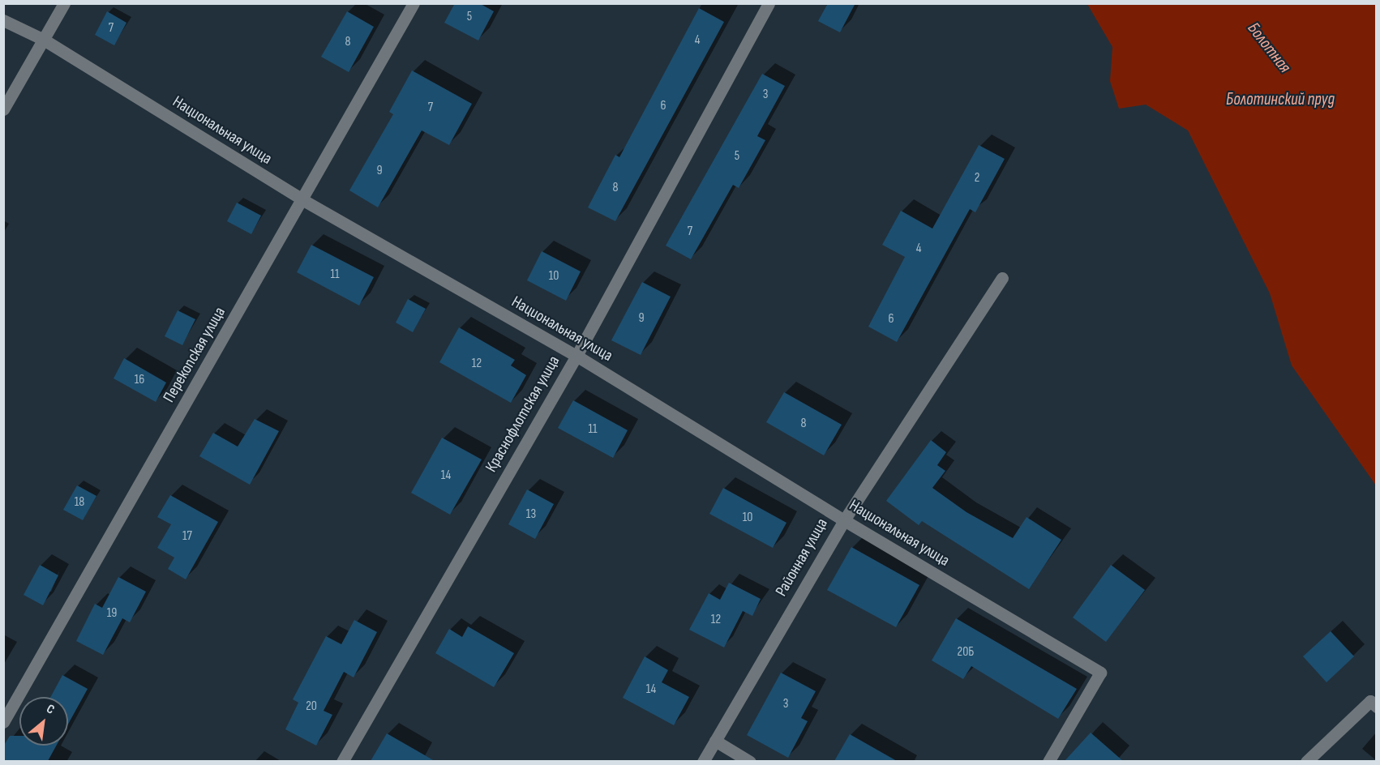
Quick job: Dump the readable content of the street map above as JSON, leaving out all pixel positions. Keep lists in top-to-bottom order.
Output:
{
  "streets": {
    "street": [
      "Национальная улица",
      "Перекопская улица",
      "Краснофлотская улица",
      "Районная улица"
    ]
  },
  "crossings": [
    ["Национальная улица", "Перекопская улица"],
    ["Национальная улица", "Краснофлотская улица"],
    ["Национальная улица", "Районная улица"]
  ],
  "water": ["Болотная", "Болотинский пруд"],
  "house_numbers": [
    "5",
    "7",
    "4",
    "8",
    "3",
    "6",
    "7",
    "5",
    "9",
    "2",
    "8",
    "7",
    "4",
    "11",
    "10",
    "9",
    "6",
    "12",
    "16",
    "8",
    "11",
    "14",
    "18",
    "13",
    "10",
    "17",
    "19",
    "12",
    "20Б",
    "14",
    "3",
    "20"
  ],
  "north": "top right"
}
